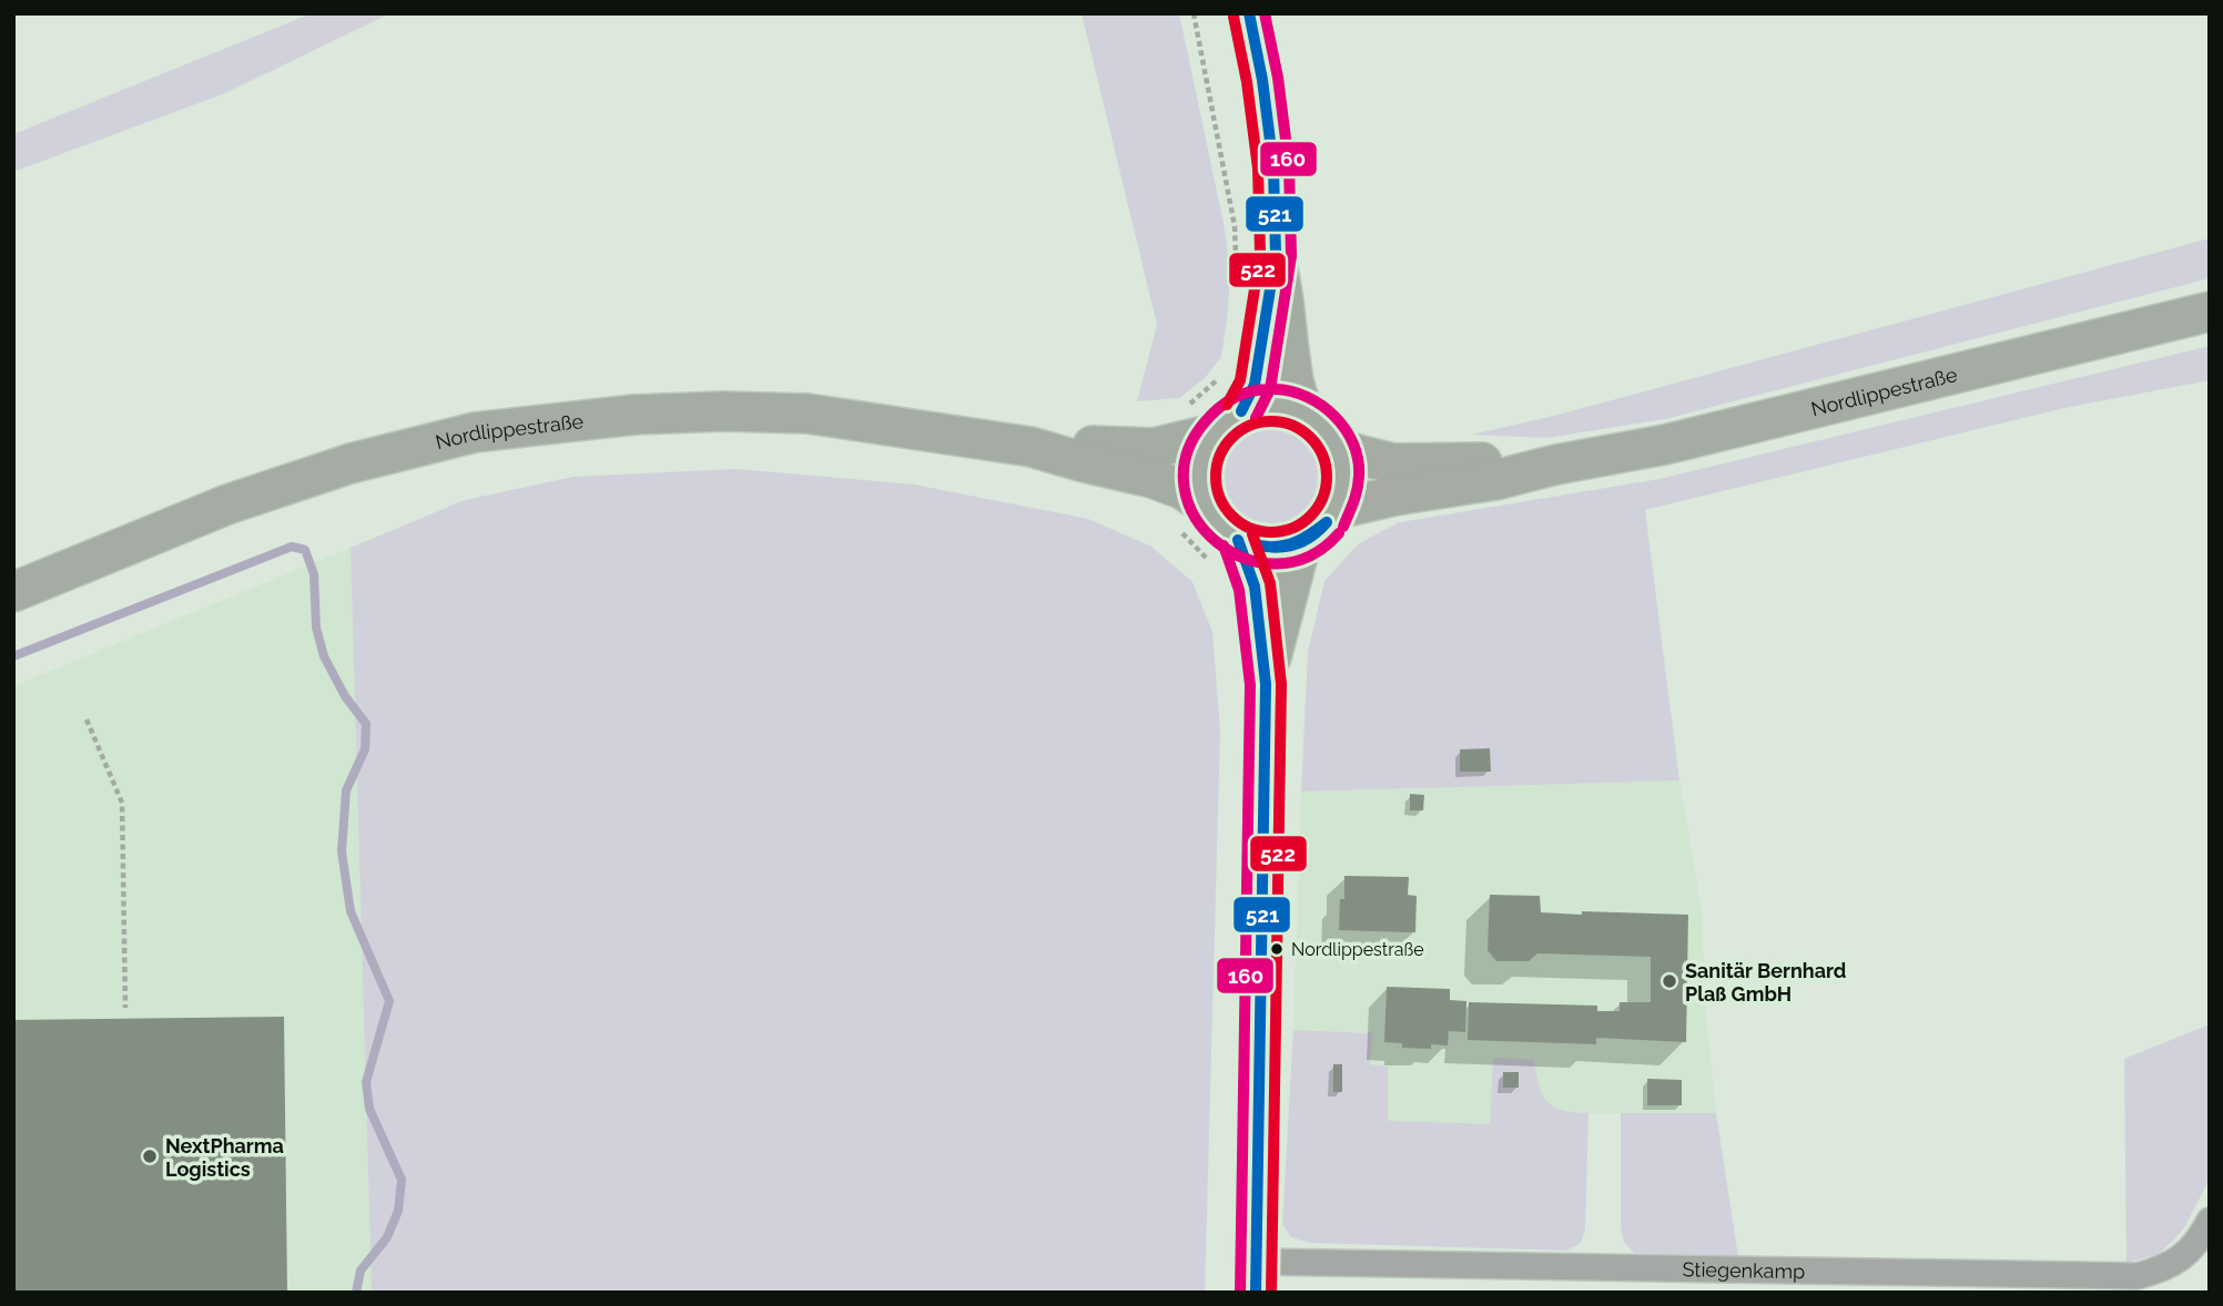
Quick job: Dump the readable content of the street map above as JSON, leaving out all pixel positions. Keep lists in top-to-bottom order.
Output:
{
  "streets": {
    "main road": ["Nordlippestraße"],
    "street": ["Stiegenkamp"]
  },
  "places": ["Nordlippestraße", "Sanitär Bernhard Plaß GmbH", "NextPharma Logistics"],
  "lines": ["transit line 521", "transit line 160", "transit line 522"]
}
